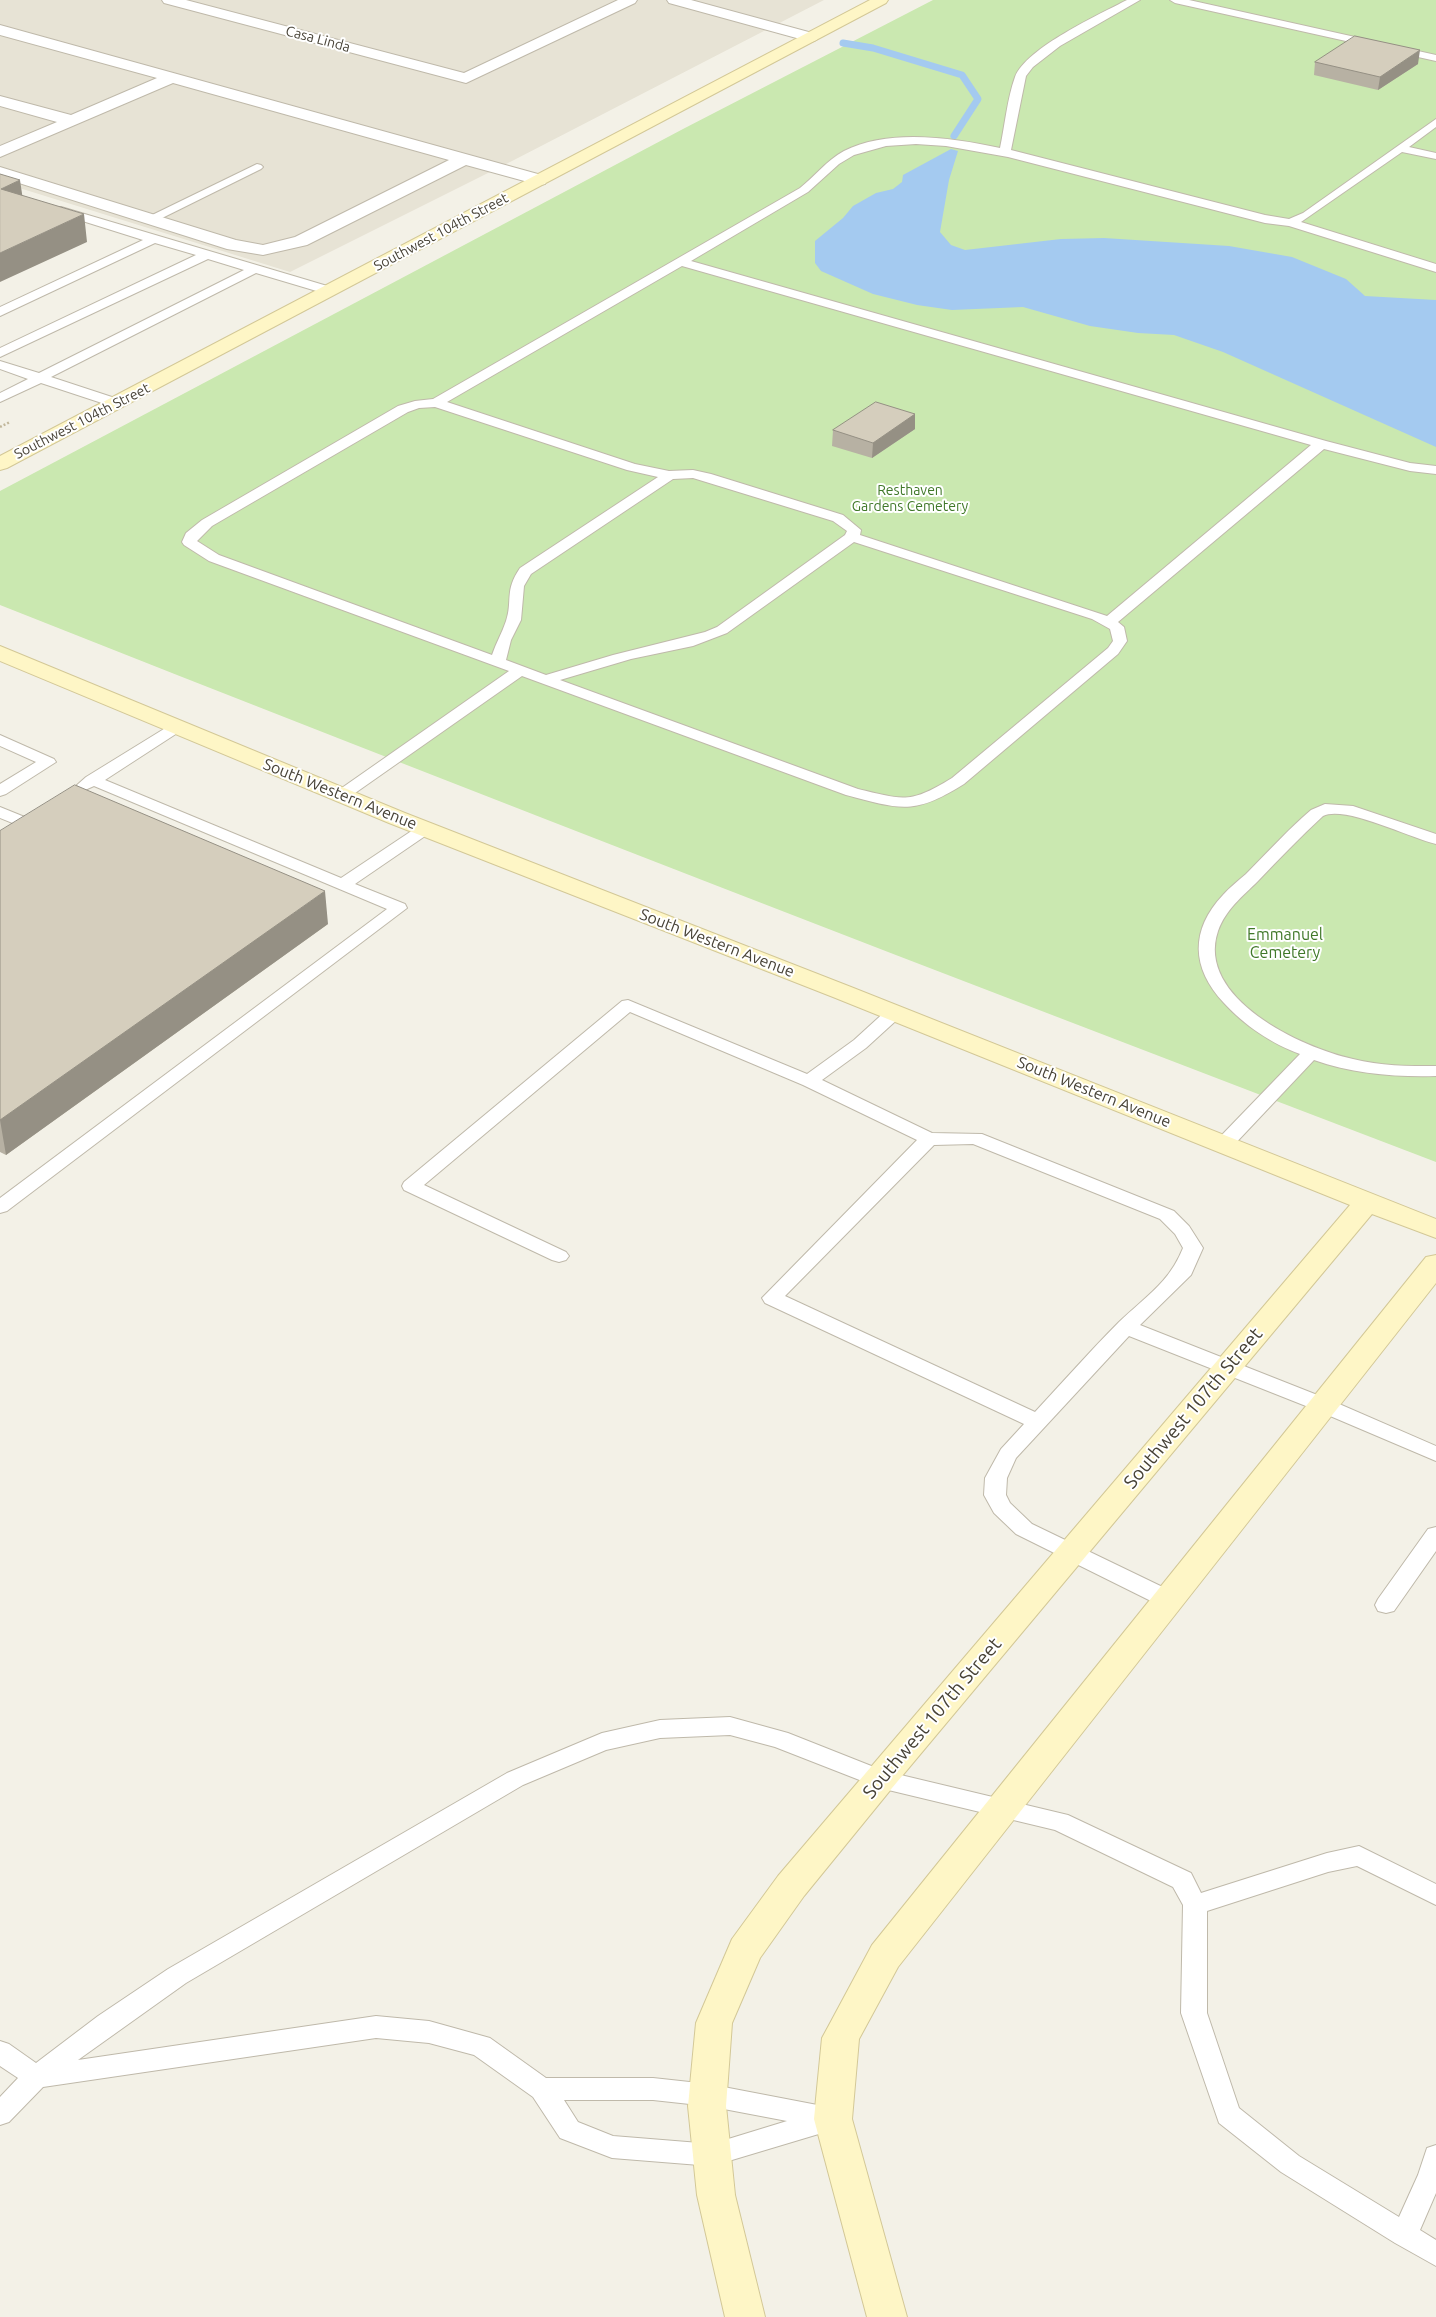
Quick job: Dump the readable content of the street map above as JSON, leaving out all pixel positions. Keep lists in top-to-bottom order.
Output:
{
  "streets": {
    "main road": ["Southwest 104th Street", "South Western Avenue", "Southwest 107th Street"],
    "street": ["Casa Linda"]
  },
  "crossings": [
    ["South Western Avenue", "Southwest 107th Street"]
  ],
  "parks": ["Resthaven Gardens Cemetery", "Emmanuel Cemetery"]
}
